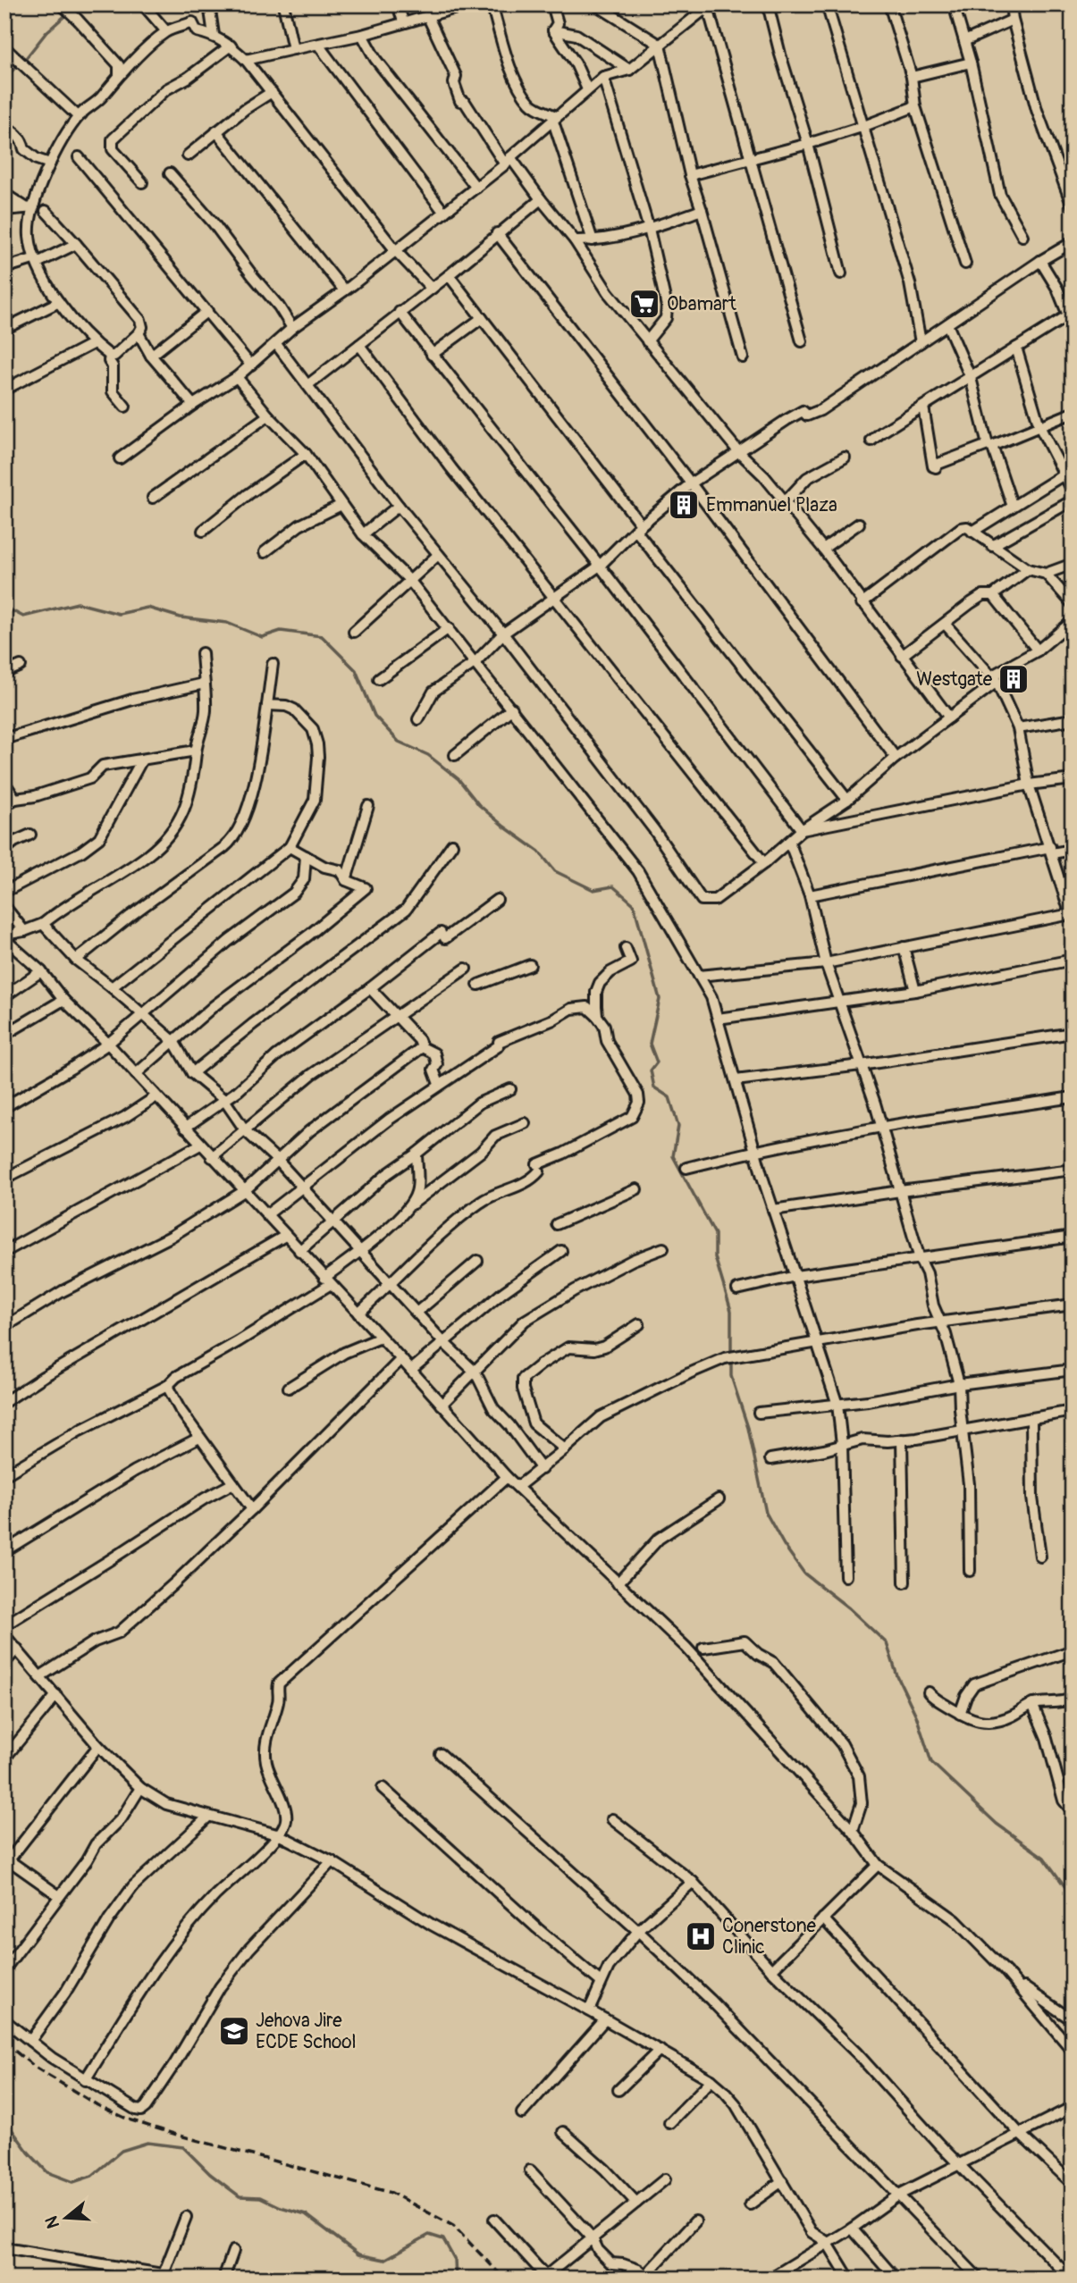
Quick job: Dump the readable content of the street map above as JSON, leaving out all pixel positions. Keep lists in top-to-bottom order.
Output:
{
  "places": {
    "supermarket": ["Obamart"],
    "building": ["Emmanuel Plaza", "Westgate"],
    "hospital": ["Conerstone Clinic"],
    "school or university": ["Jehova Jire ECDE School"]
  },
  "north": "left"
}
